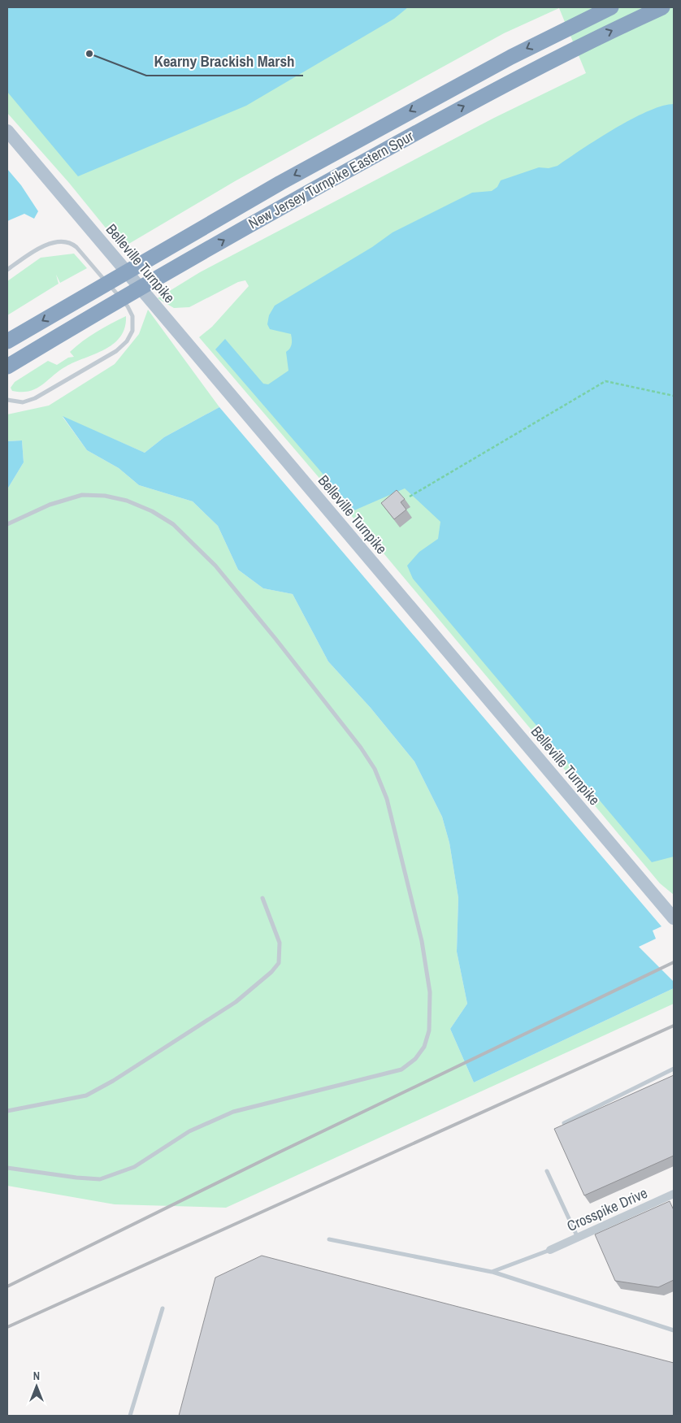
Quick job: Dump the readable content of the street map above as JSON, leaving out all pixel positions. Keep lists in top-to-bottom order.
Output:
{
  "streets": {
    "highway": ["New Jersey Turnpike Eastern Spur"],
    "main road": ["Belleville Turnpike"],
    "street": ["Crosspike Drive"]
  },
  "places": ["Kearny Brackish Marsh"],
  "north": "top"
}
